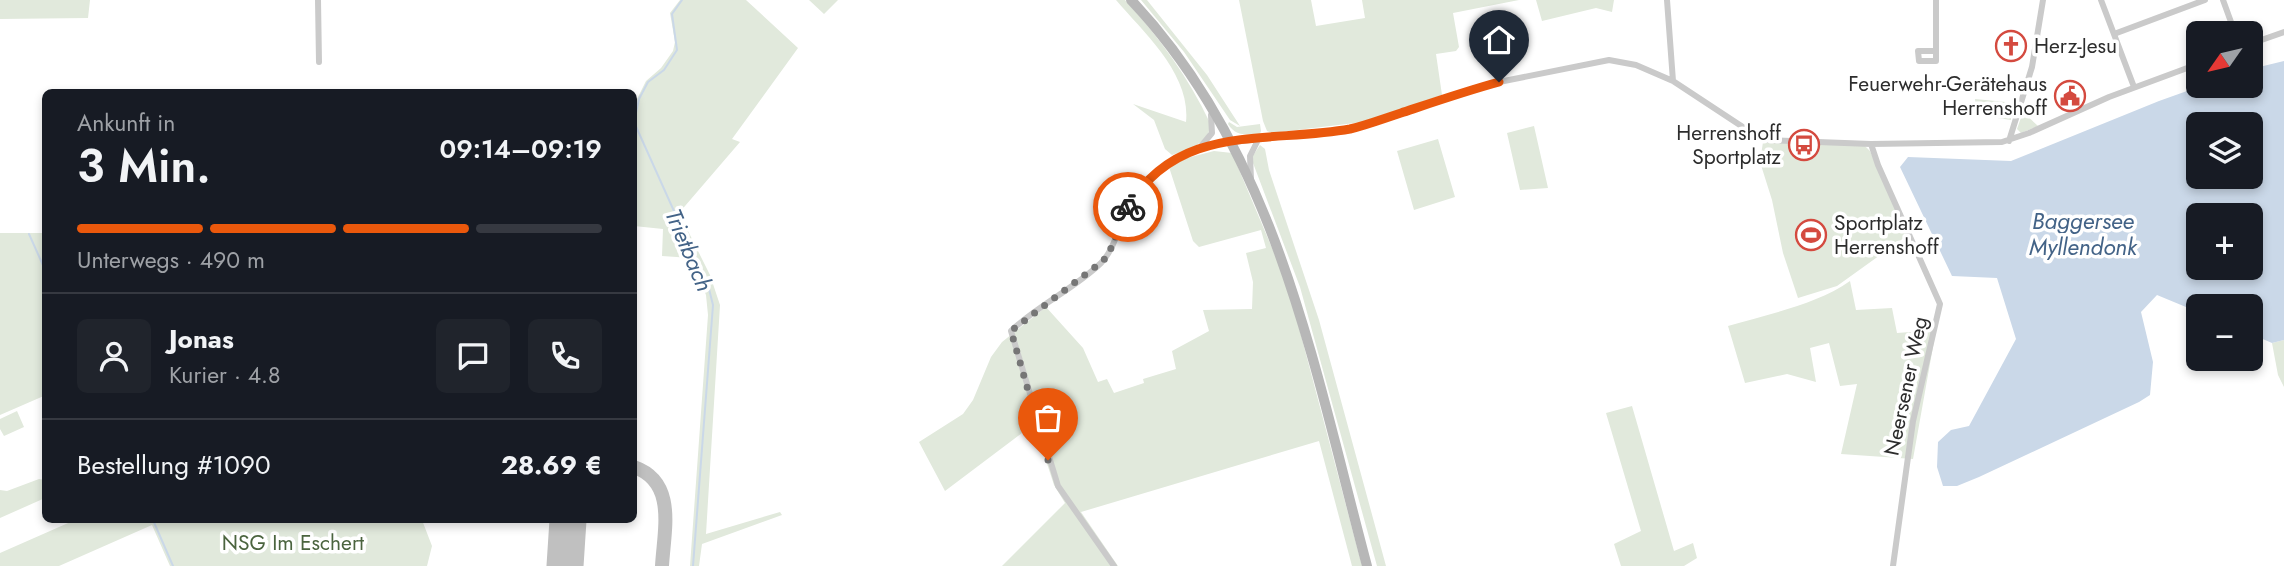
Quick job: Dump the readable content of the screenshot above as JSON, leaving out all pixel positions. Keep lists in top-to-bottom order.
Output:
{
  "streets": {
    "street": ["Neersener Weg"]
  },
  "water": ["Baggersee Myllendonk", "Trietbach"],
  "parks": ["NSG Im Eschert"],
  "places": {
    "church": ["Herz-Jesu"],
    "public building": ["Feuerwehr-Gerätehaus Herrenshoff"],
    "bus stop": ["Herrenshoff Sportplatz"],
    "sports": ["Sportplatz Herrenshoff"]
  },
  "north": "bottom left",
  "page": {
    "map_buttons": ["+", "−"],
    "heading": ["3 Min.", "Ankunft in", "09:14–09:19"],
    "panel": [
      "Jonas",
      "Kurier · 4.8",
      "Bestellung #1090",
      "28.69 €"
    ],
    "bar": "Unterwegs · 490 m"
  }
}
